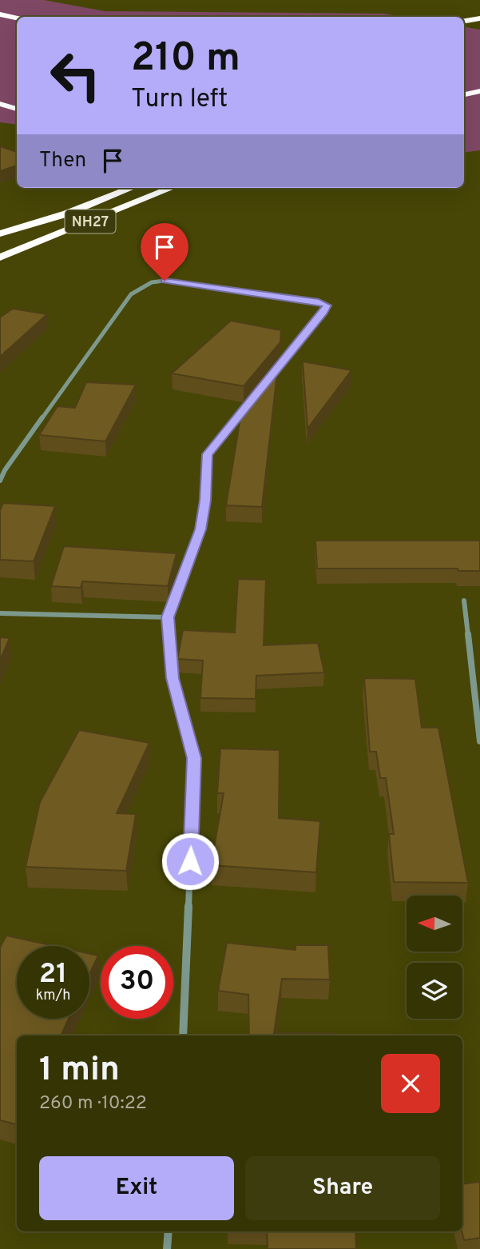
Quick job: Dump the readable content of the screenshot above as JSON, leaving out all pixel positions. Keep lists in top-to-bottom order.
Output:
{
  "streets": {
    "highway": ["NH27"]
  },
  "north": "left",
  "page": {
    "turn": ["210 m", "Turn left"],
    "then": "Then",
    "speed": "21 km/h",
    "limit": "30",
    "heading": ["1 min", "260 m · 10:22"],
    "buttons": ["Exit", "Share"]
  }
}
